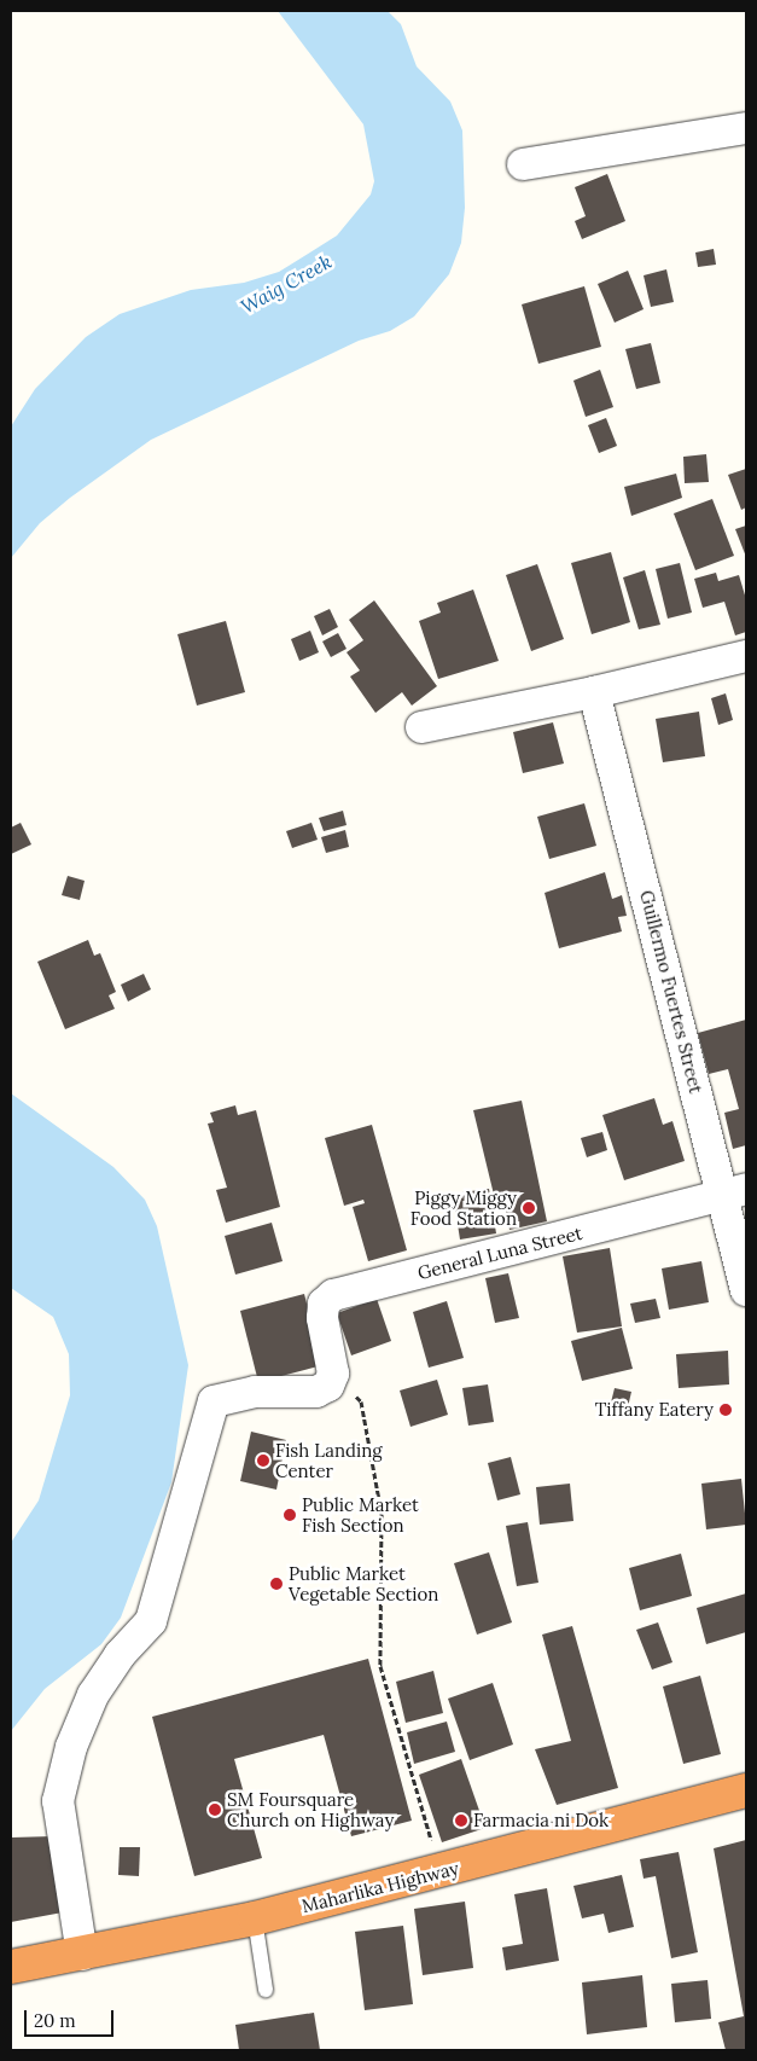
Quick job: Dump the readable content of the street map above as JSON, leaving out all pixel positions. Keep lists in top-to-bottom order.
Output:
{
  "streets": {
    "highway": ["Maharlika Highway"],
    "street": ["Guillermo Fuertes Street", "General Luna Street"]
  },
  "crossings": [
    ["Guillermo Fuertes Street", "General Luna Street"]
  ],
  "water": ["Waig Creek"],
  "places": [
    "Piggy Miggy Food Station",
    "Tiffany Eatery",
    "Fish Landing Center",
    "Public Market Fish Section",
    "Public Market Vegetable Section",
    "SM Foursquare Church on Highway",
    "Farmacia ni Dok"
  ],
  "scale_bar": "20 m"
}
